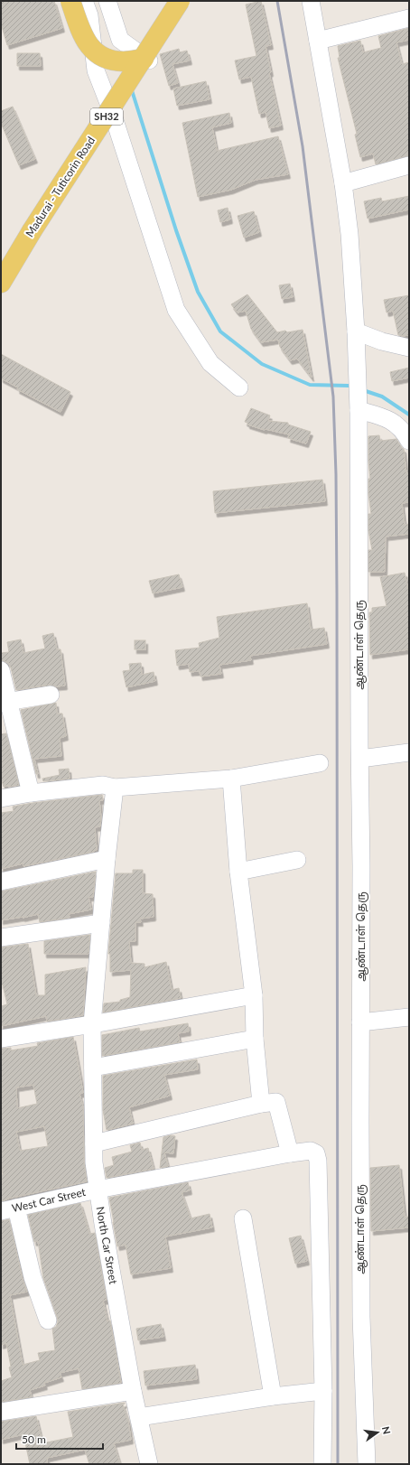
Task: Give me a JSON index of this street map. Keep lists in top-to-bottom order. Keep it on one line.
{"streets":{"main road":["SH32","Madurai - Tuticorin Road"],"street":["ஆண்டாள் தெரு","West Car Street","North Car Street"]},"crossings":[["West Car Street","North Car Street"]],"scale_bar":"50 m","north":"right"}
